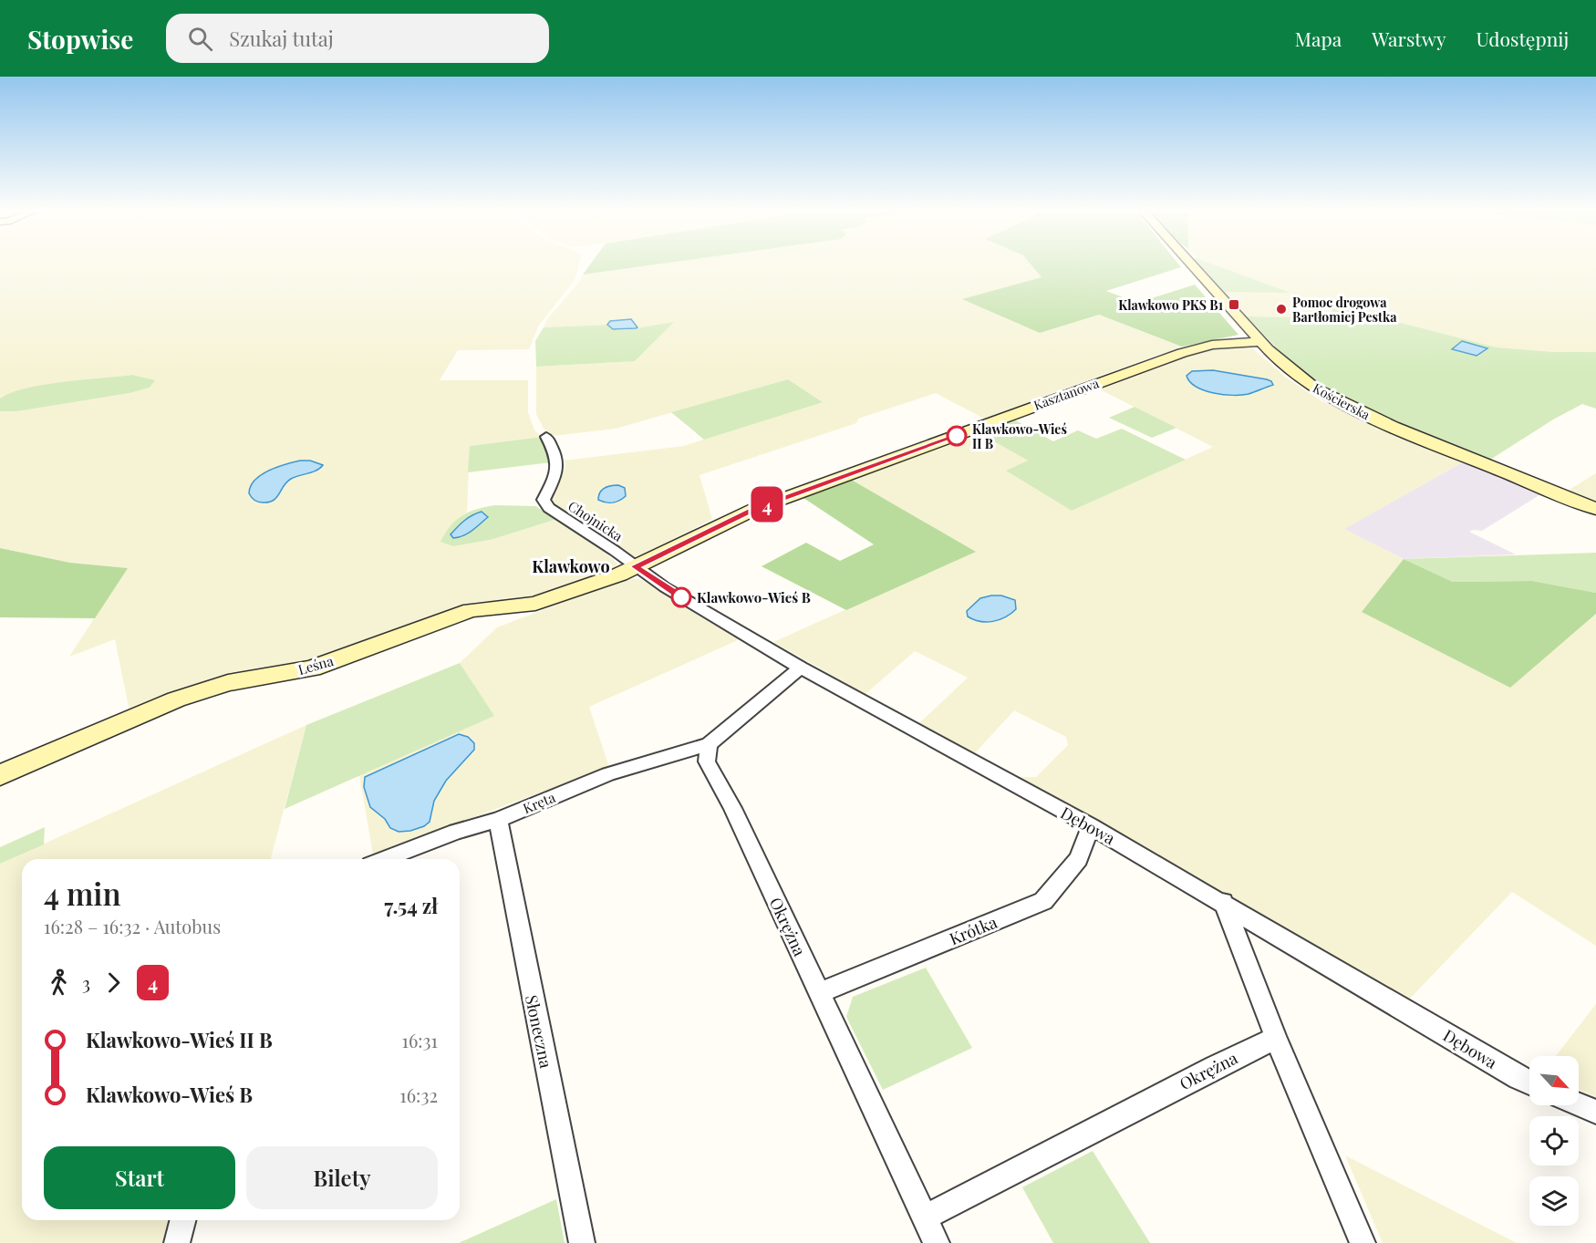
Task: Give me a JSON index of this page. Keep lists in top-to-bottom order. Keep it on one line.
{"streets":{"street":["Kasztanowa","Kościerska","Chojnicka","Leśna","Kręta","Dębowa","Okrężna","Krótka","Słoneczna"]},"crossings":[["Kasztanowa","Kościerska"],["Kasztanowa","Chojnicka"],["Kasztanowa","Leśna"],["Kasztanowa","Dębowa"],["Chojnicka","Leśna"],["Chojnicka","Dębowa"],["Leśna","Dębowa"],["Kręta","Okrężna"],["Kręta","Słoneczna"],["Dębowa","Krótka"],["Okrężna","Krótka"]],"districts":["Klawkowo"],"places":{"transit":["Klawkowo PKS B1"],"other":["Pomoc drogowa Bartłomiej Pestka","Klawkowo-Wieś II B","Klawkowo-Wieś B"]},"lines":["bus line 4"],"north":"bottom right","page":{"header":"Stopwise","search":"Szukaj tutaj","nav":["Mapa","Warstwy","Udostępnij"],"on_map":"4","heading":["4 min","16:28 – 16:32 · Autobus","7.54 zł"],"legs":["3","4"],"list":[{"name":"Klawkowo-Wieś II B","value":"16:31"},{"name":"Klawkowo-Wieś B","value":"16:32"}],"buttons":["Start","Bilety"]}}
